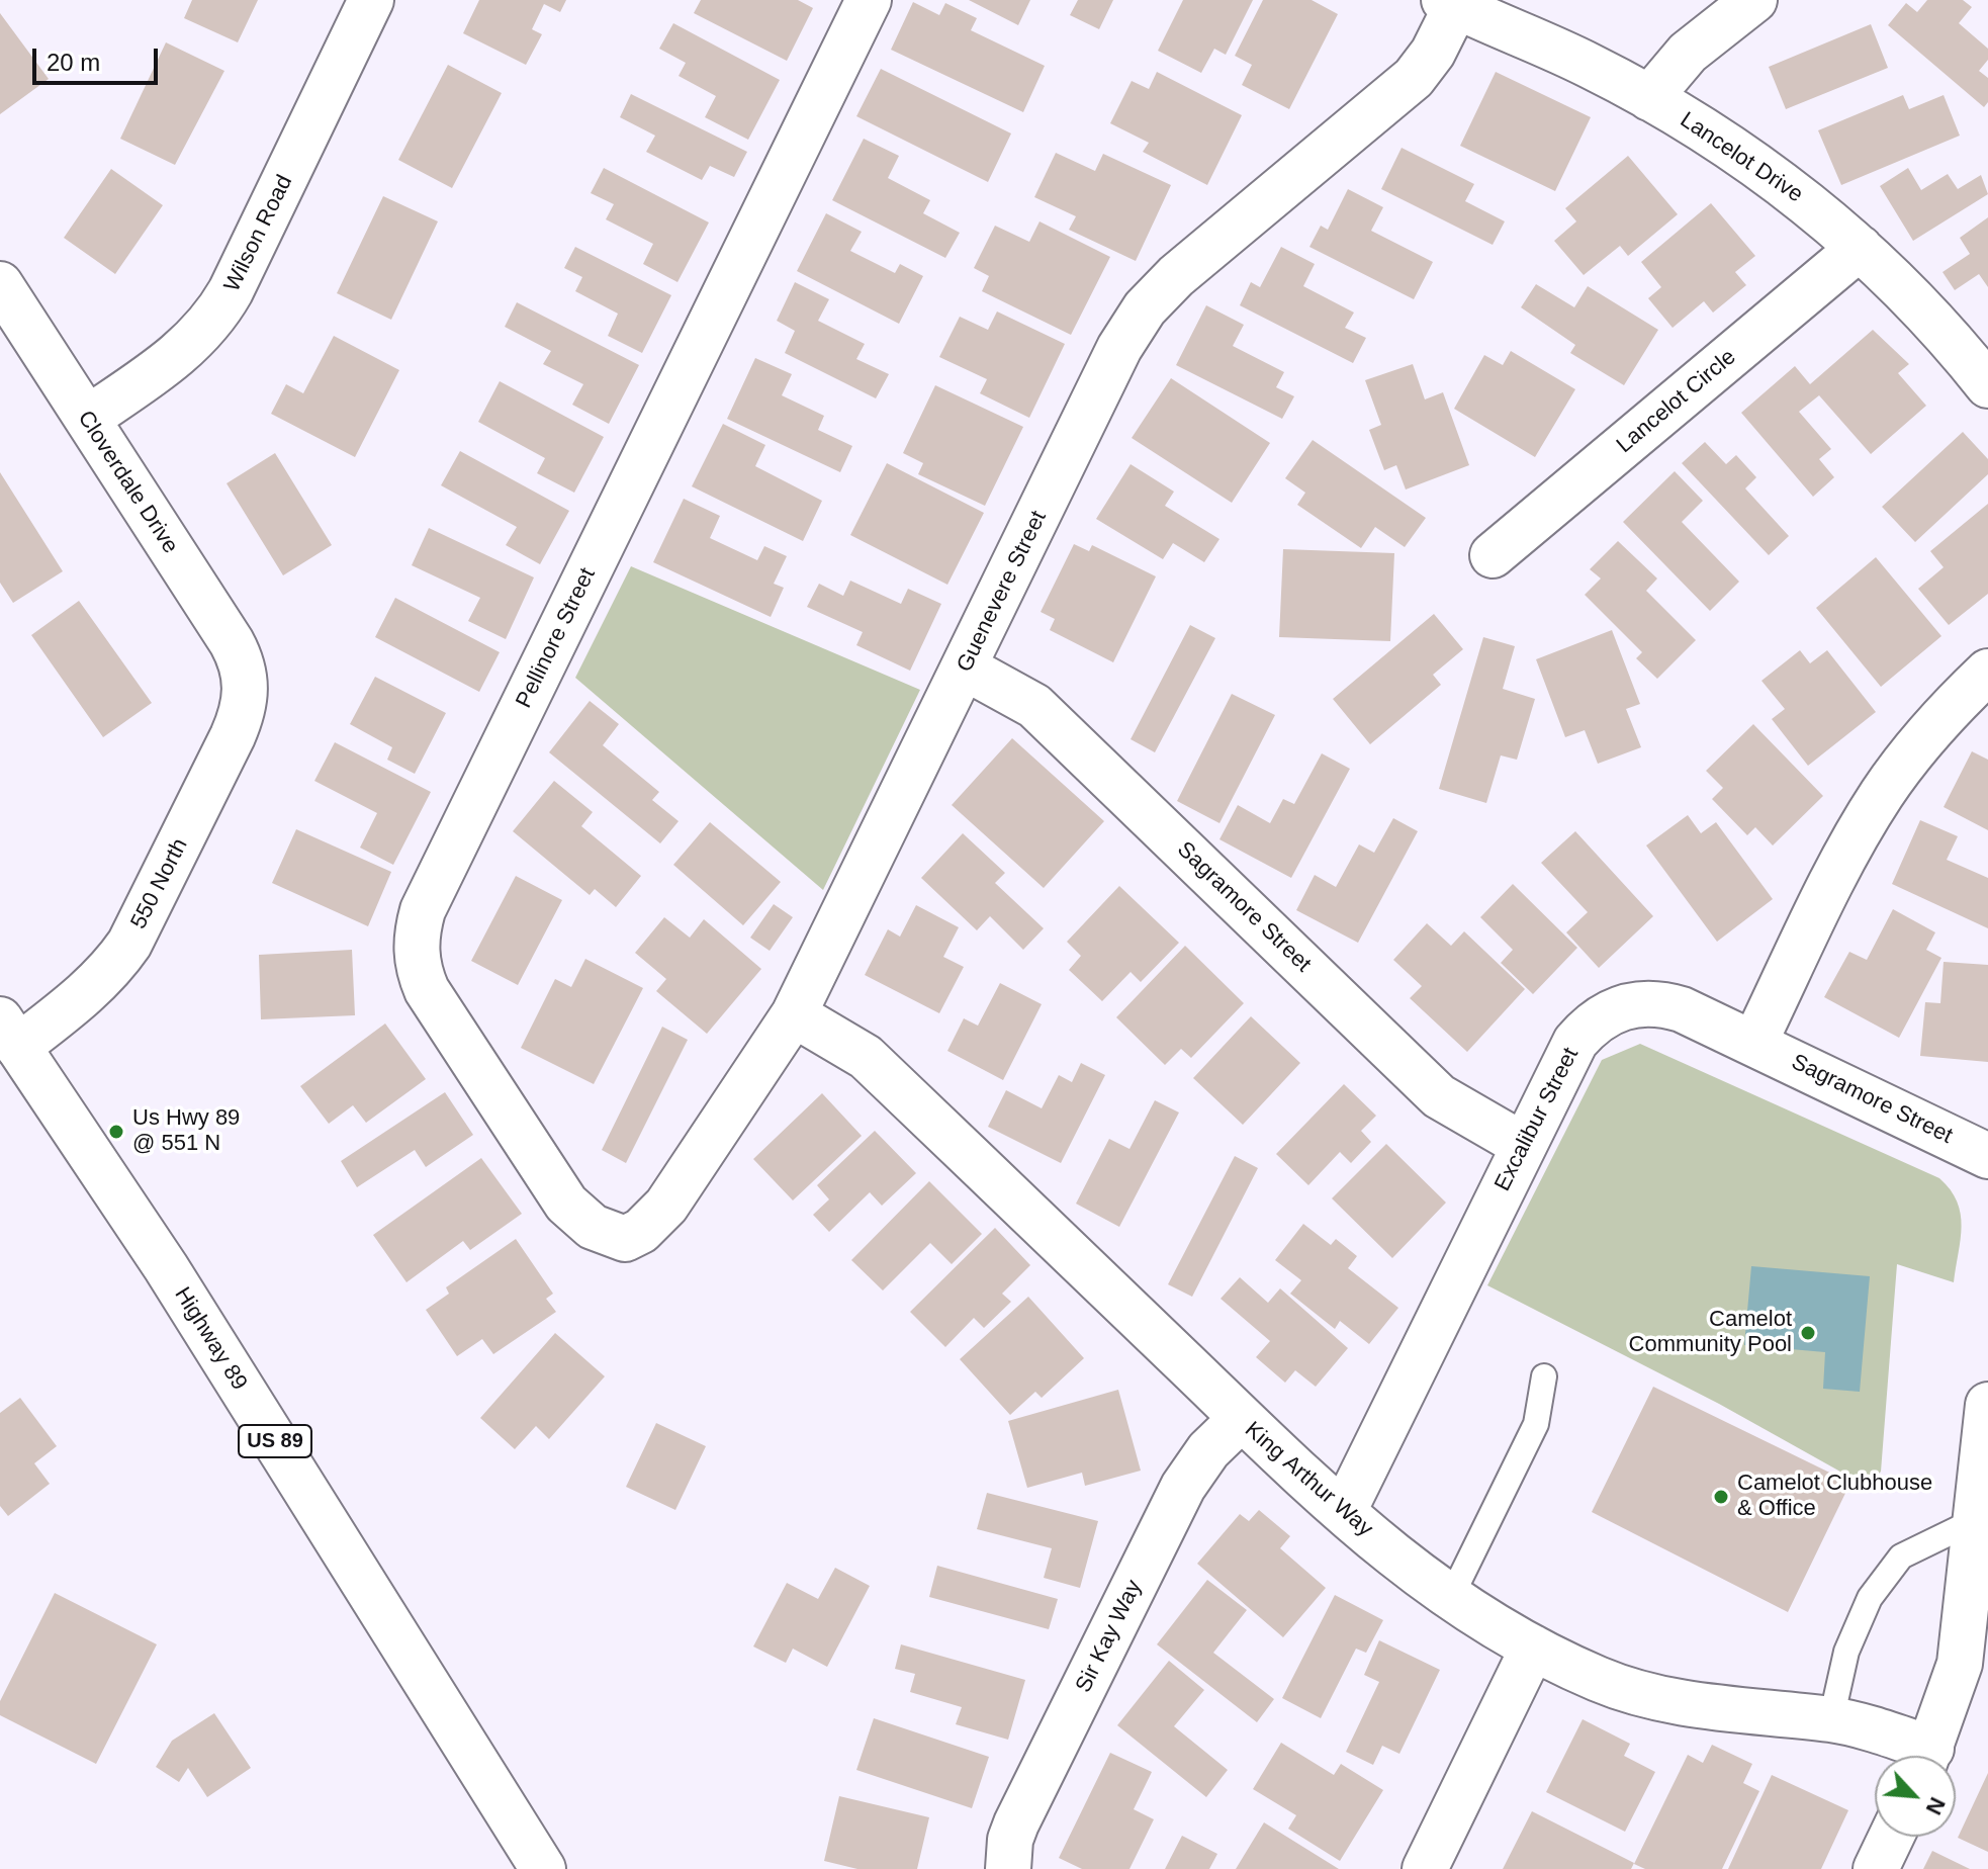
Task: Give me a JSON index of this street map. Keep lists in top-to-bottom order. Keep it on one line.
{"streets":{"street":["Lancelot Drive","Wilson Road","Lancelot Circle","Cloverdale Drive","Guenevere Street","Pellinore Street","550 North","Sagramore Street","Excalibur Street","Highway 89","US 89","King Arthur Way","Sir Kay Way"]},"crossings":[["Lancelot Drive","Lancelot Circle"],["Lancelot Drive","Guenevere Street"],["Wilson Road","Cloverdale Drive"],["Cloverdale Drive","550 North"],["Guenevere Street","Pellinore Street"],["Guenevere Street","Sagramore Street"],["Guenevere Street","King Arthur Way"],["550 North","Highway 89"],["Sagramore Street","Excalibur Street"],["Excalibur Street","King Arthur Way"],["King Arthur Way","Sir Kay Way"]],"places":["Us Hwy 89 @ 551 N","Camelot Community Pool","Camelot Clubhouse & Office"],"scale_bar":"20 m","north":"bottom right"}
